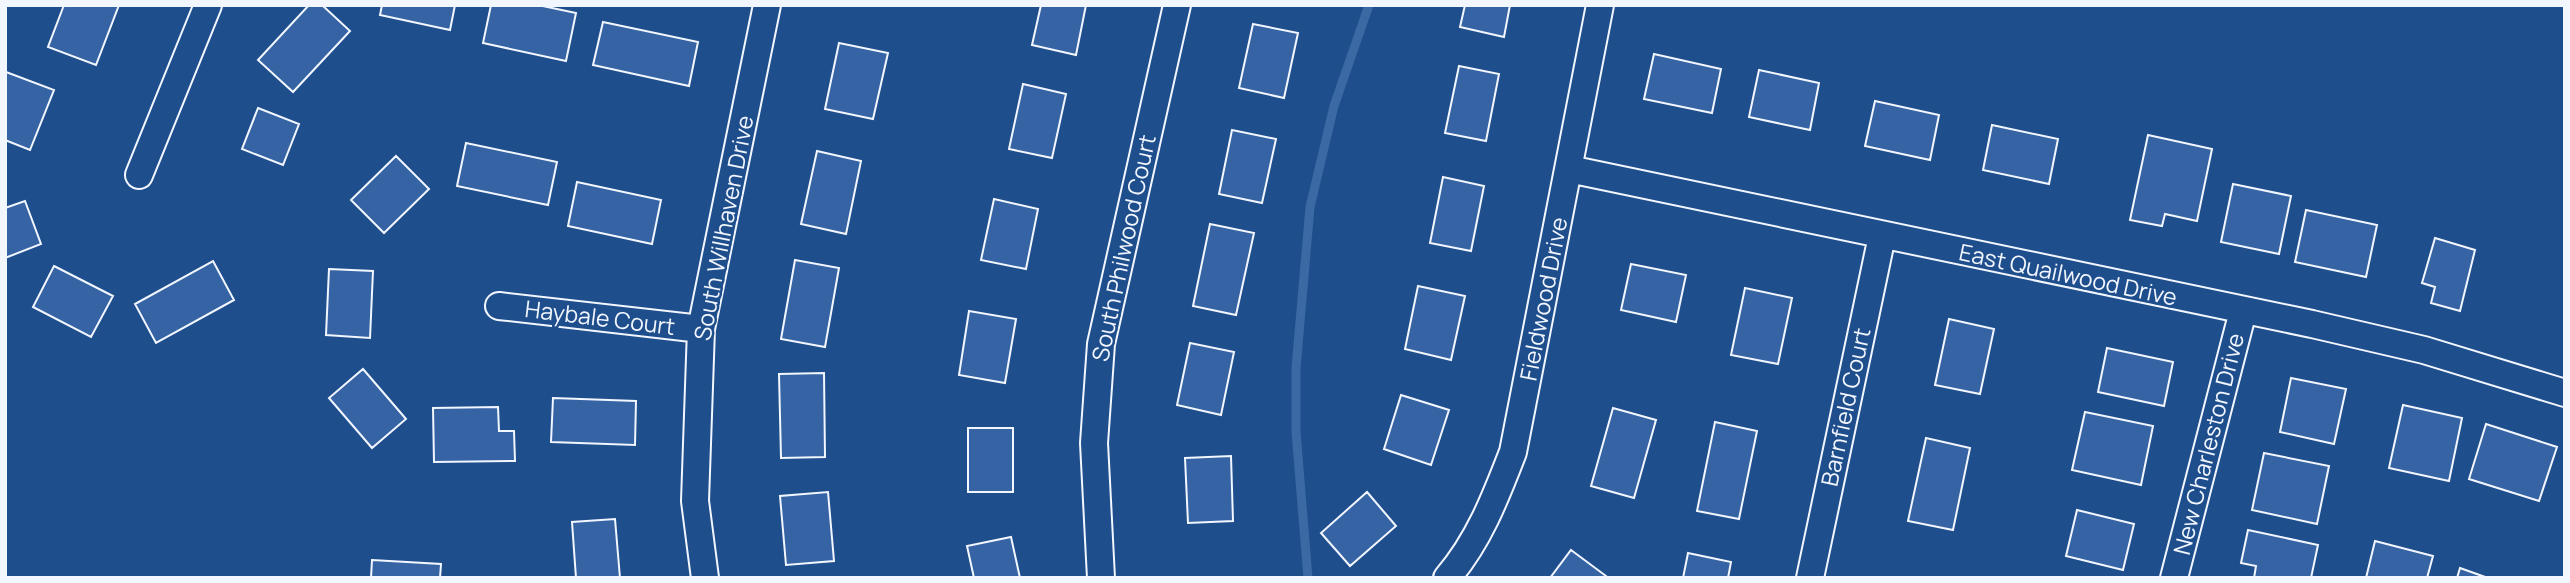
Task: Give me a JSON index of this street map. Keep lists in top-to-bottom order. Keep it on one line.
{"streets":{"street":["South Willhaven Drive","South Philwood Court","East Quailwood Drive","Fieldwood Drive","Haybale Court","Barnfield Court","New Charleston Drive"]},"crossings":[["South Willhaven Drive","Haybale Court"],["East Quailwood Drive","Fieldwood Drive"],["East Quailwood Drive","Barnfield Court"],["East Quailwood Drive","New Charleston Drive"]]}
